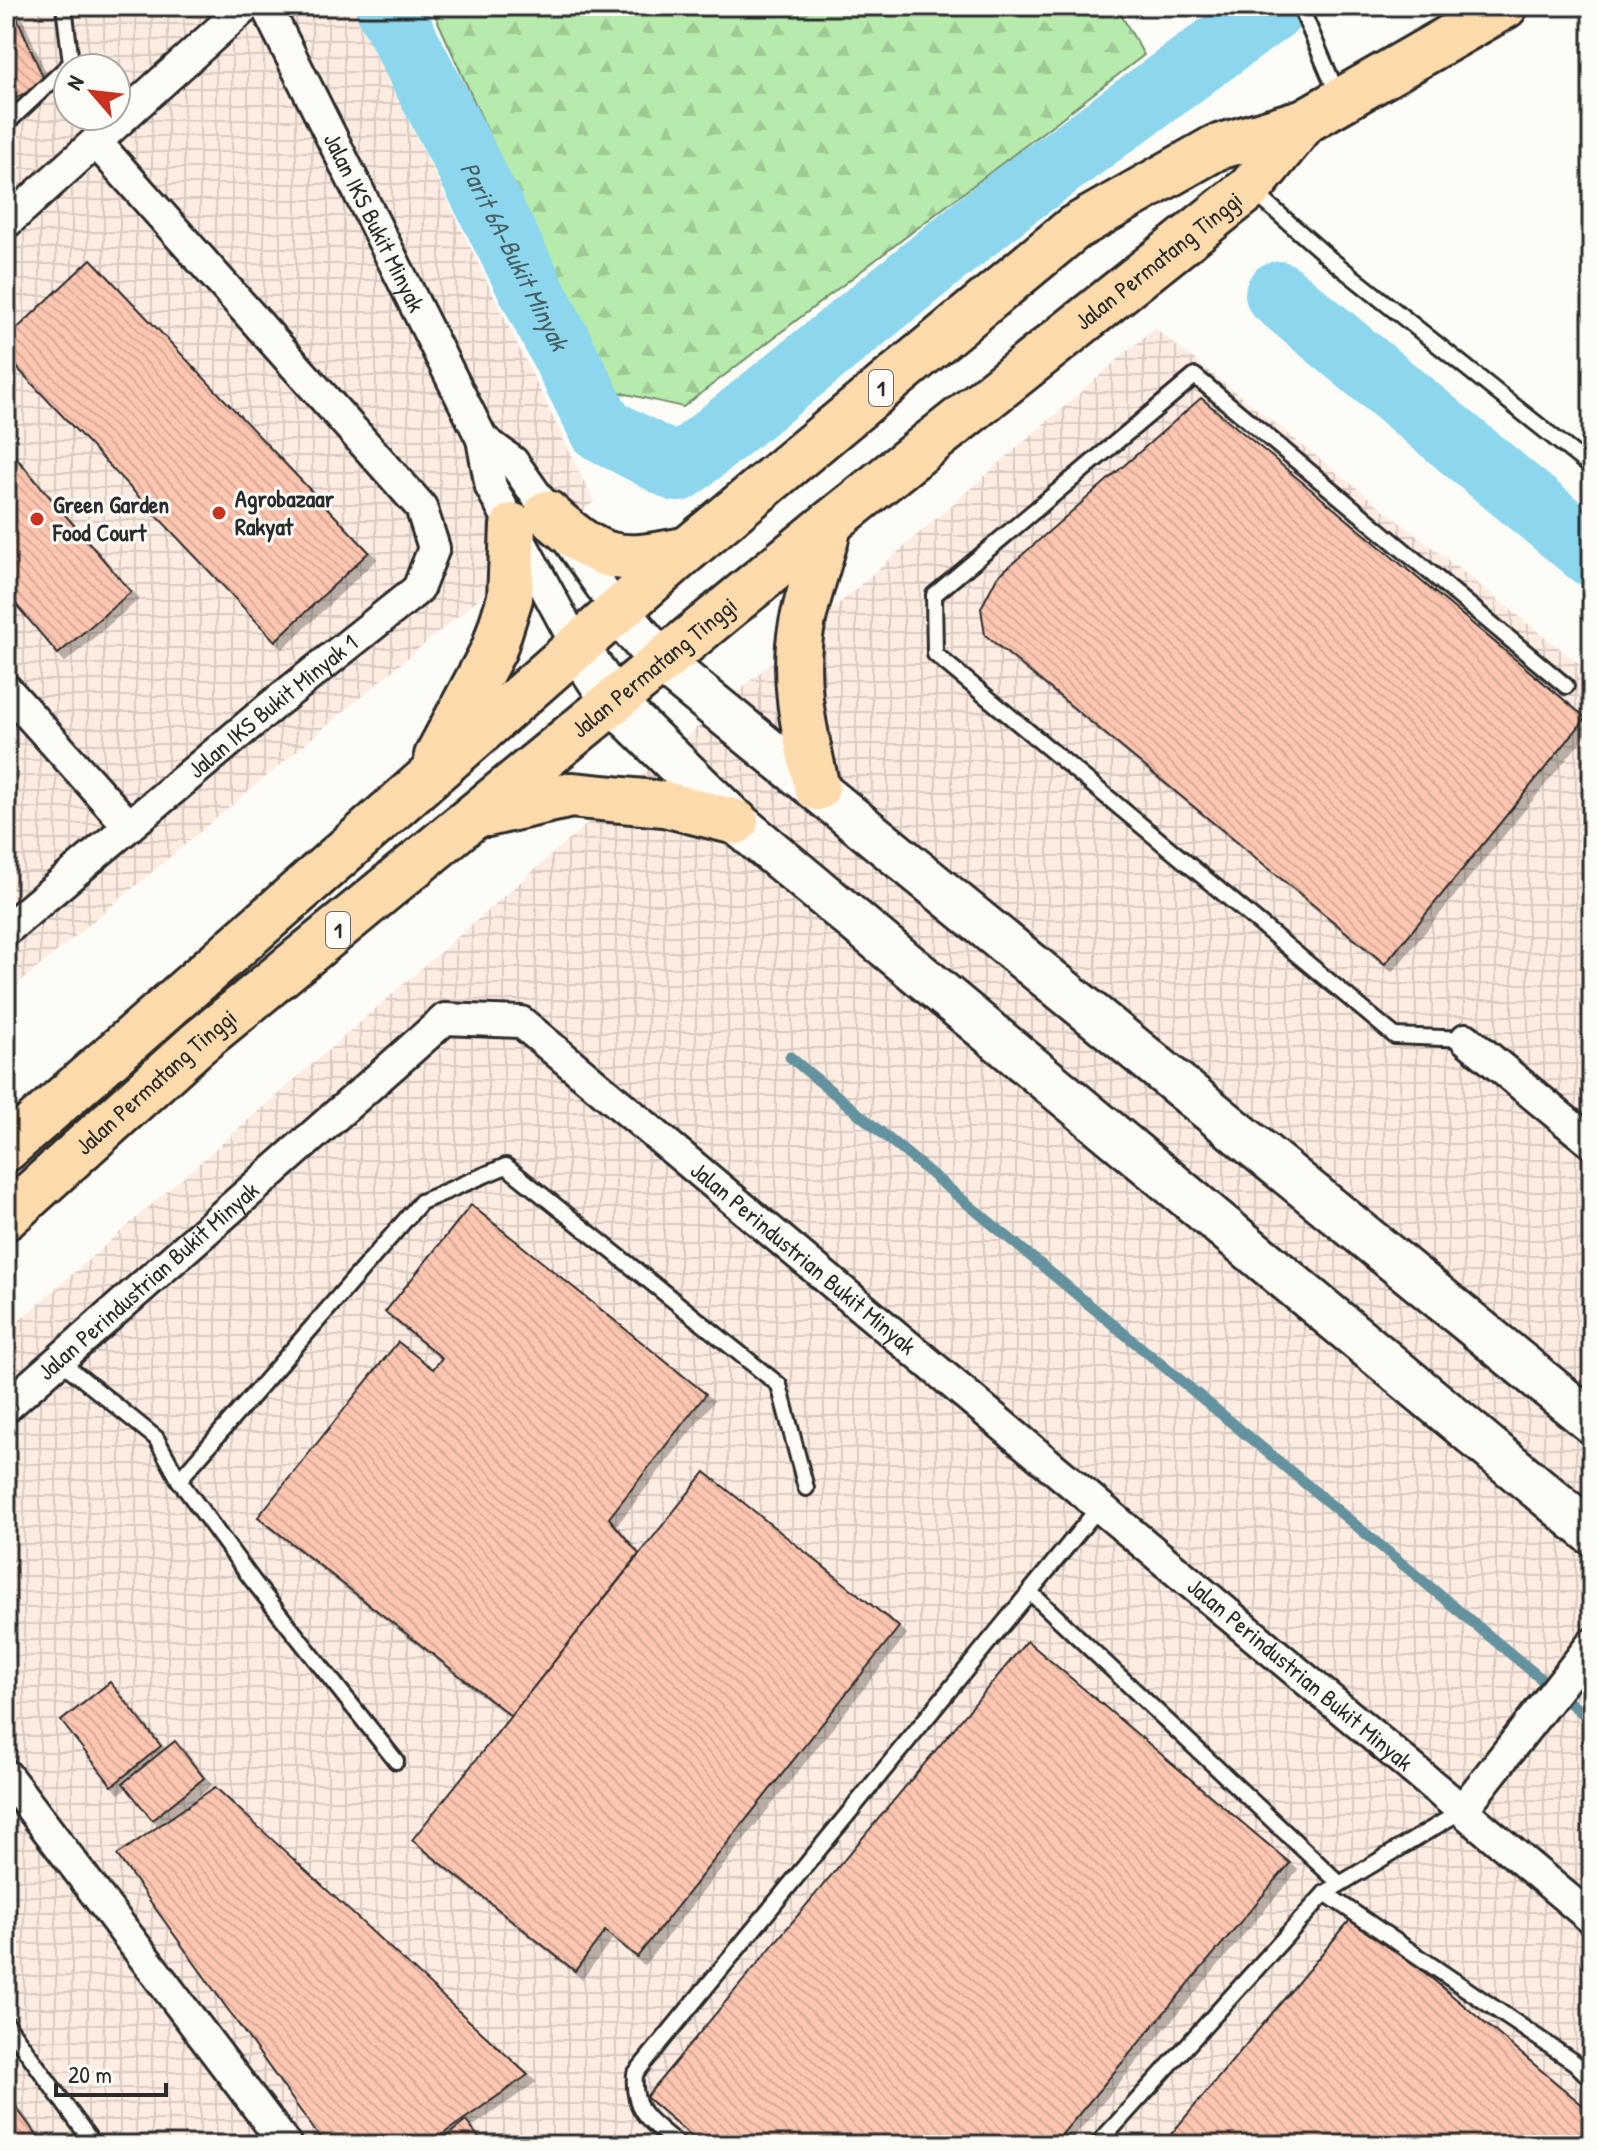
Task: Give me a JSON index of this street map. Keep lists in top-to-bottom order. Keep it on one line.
{"streets":{"highway":["Jalan Permatang Tinggi","1"],"street":["Jalan IKS Bukit Minyak","Jalan IKS Bukit Minyak 1","Jalan Perindustrian Bukit Minyak"]},"crossings":[["Jalan IKS Bukit Minyak","Jalan Permatang Tinggi"]],"water":["Parit 6A-Bukit Minyak"],"places":["Agrobazaar Rakyat","Green Garden Food Court"],"scale_bar":"20 m","north":"top left"}
